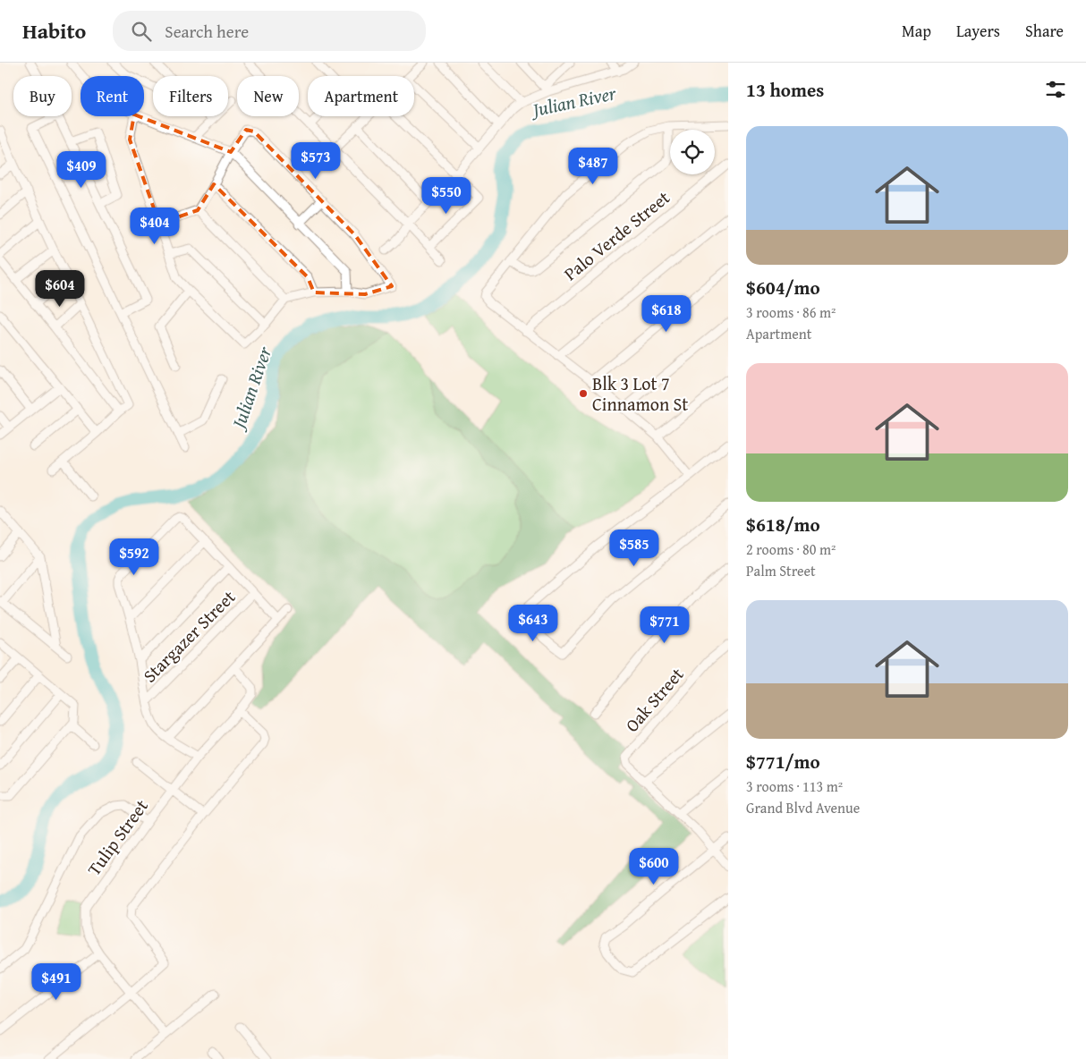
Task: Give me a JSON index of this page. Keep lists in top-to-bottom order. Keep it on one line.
{"streets":{"street":["Palo Verde Street","Stargazer Street","Oak Street","Tulip Street"]},"water":["Julian River"],"places":["Blk 3 Lot 7 Cinnamon St"],"page":{"header":"Habito","search":"Search here","nav":["Map","Layers","Share"],"heading":"13 homes","chip":["Buy","Rent","Filters","New","Apartment"],"list":[{"name":"$604/mo","note":"3 rooms · 86 m² · Apartment"},{"name":"$618/mo","note":"2 rooms · 80 m² · Palm Street"},{"name":"$771/mo","note":"3 rooms · 113 m² · Grand Blvd Avenue"}],"price":["$573","$487","$409","$550","$404","$604","$618","$585","$592","$643","$771","$600","$491"]}}
